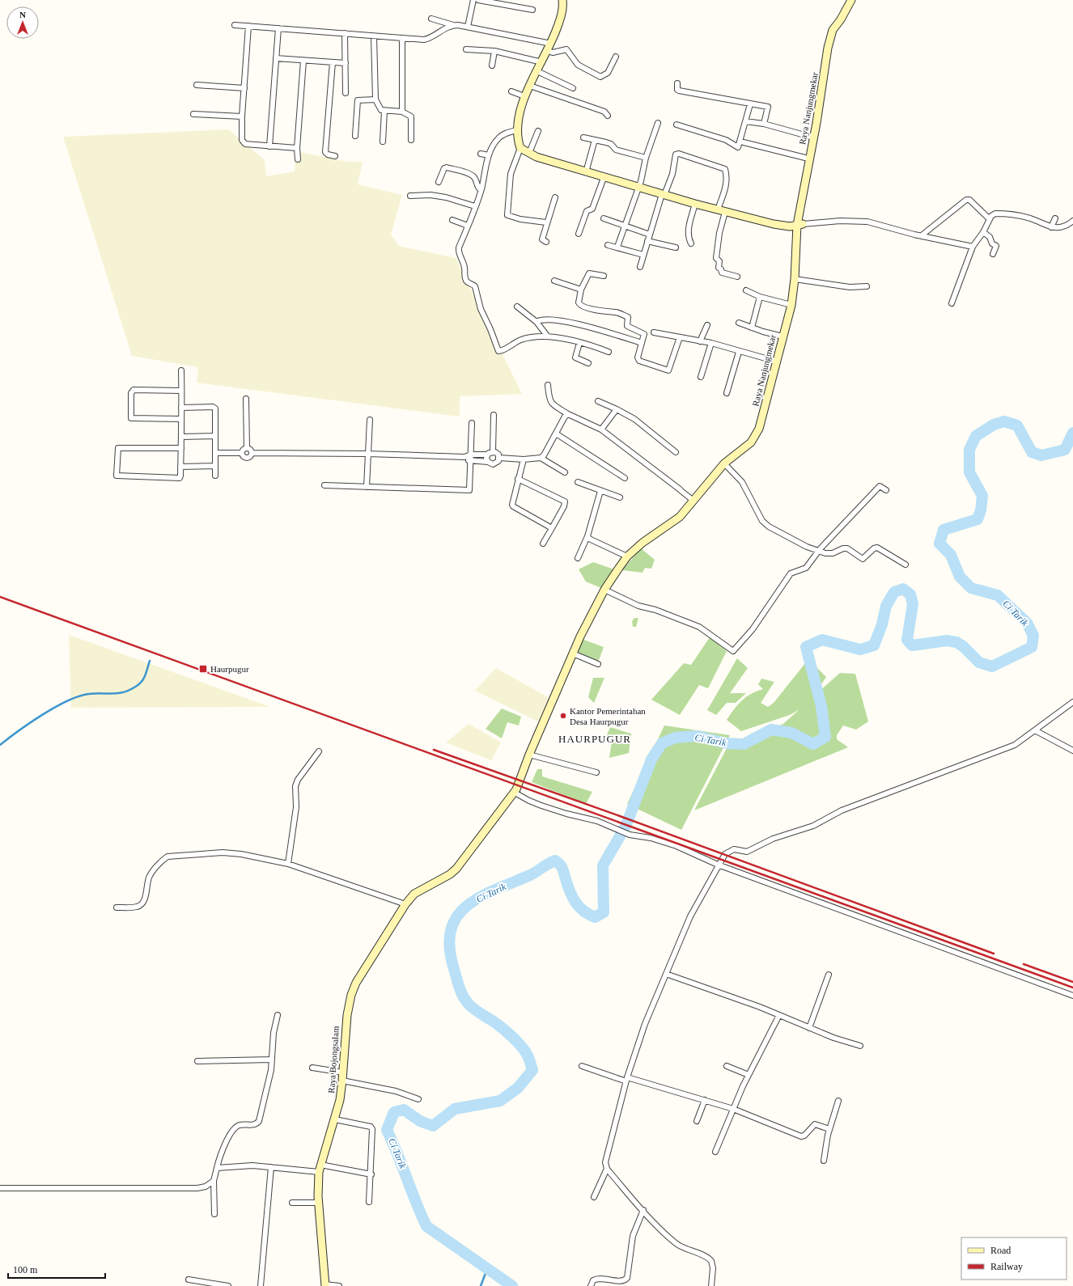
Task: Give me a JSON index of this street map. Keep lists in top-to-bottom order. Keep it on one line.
{"streets":{"main road":["Raya Nanjungmekar","Raya Bojongsalam"]},"crossings":[["Raya Nanjungmekar","Raya Bojongsalam"]],"districts":["HAURPUGUR"],"water":["Ci Tarik"],"places":{"transit":["Haurpugur"],"other":["Kantor Pemerintahan Desa Haurpugur"]},"legend":["Road","Railway"],"scale_bar":"100 m","north":"top"}
